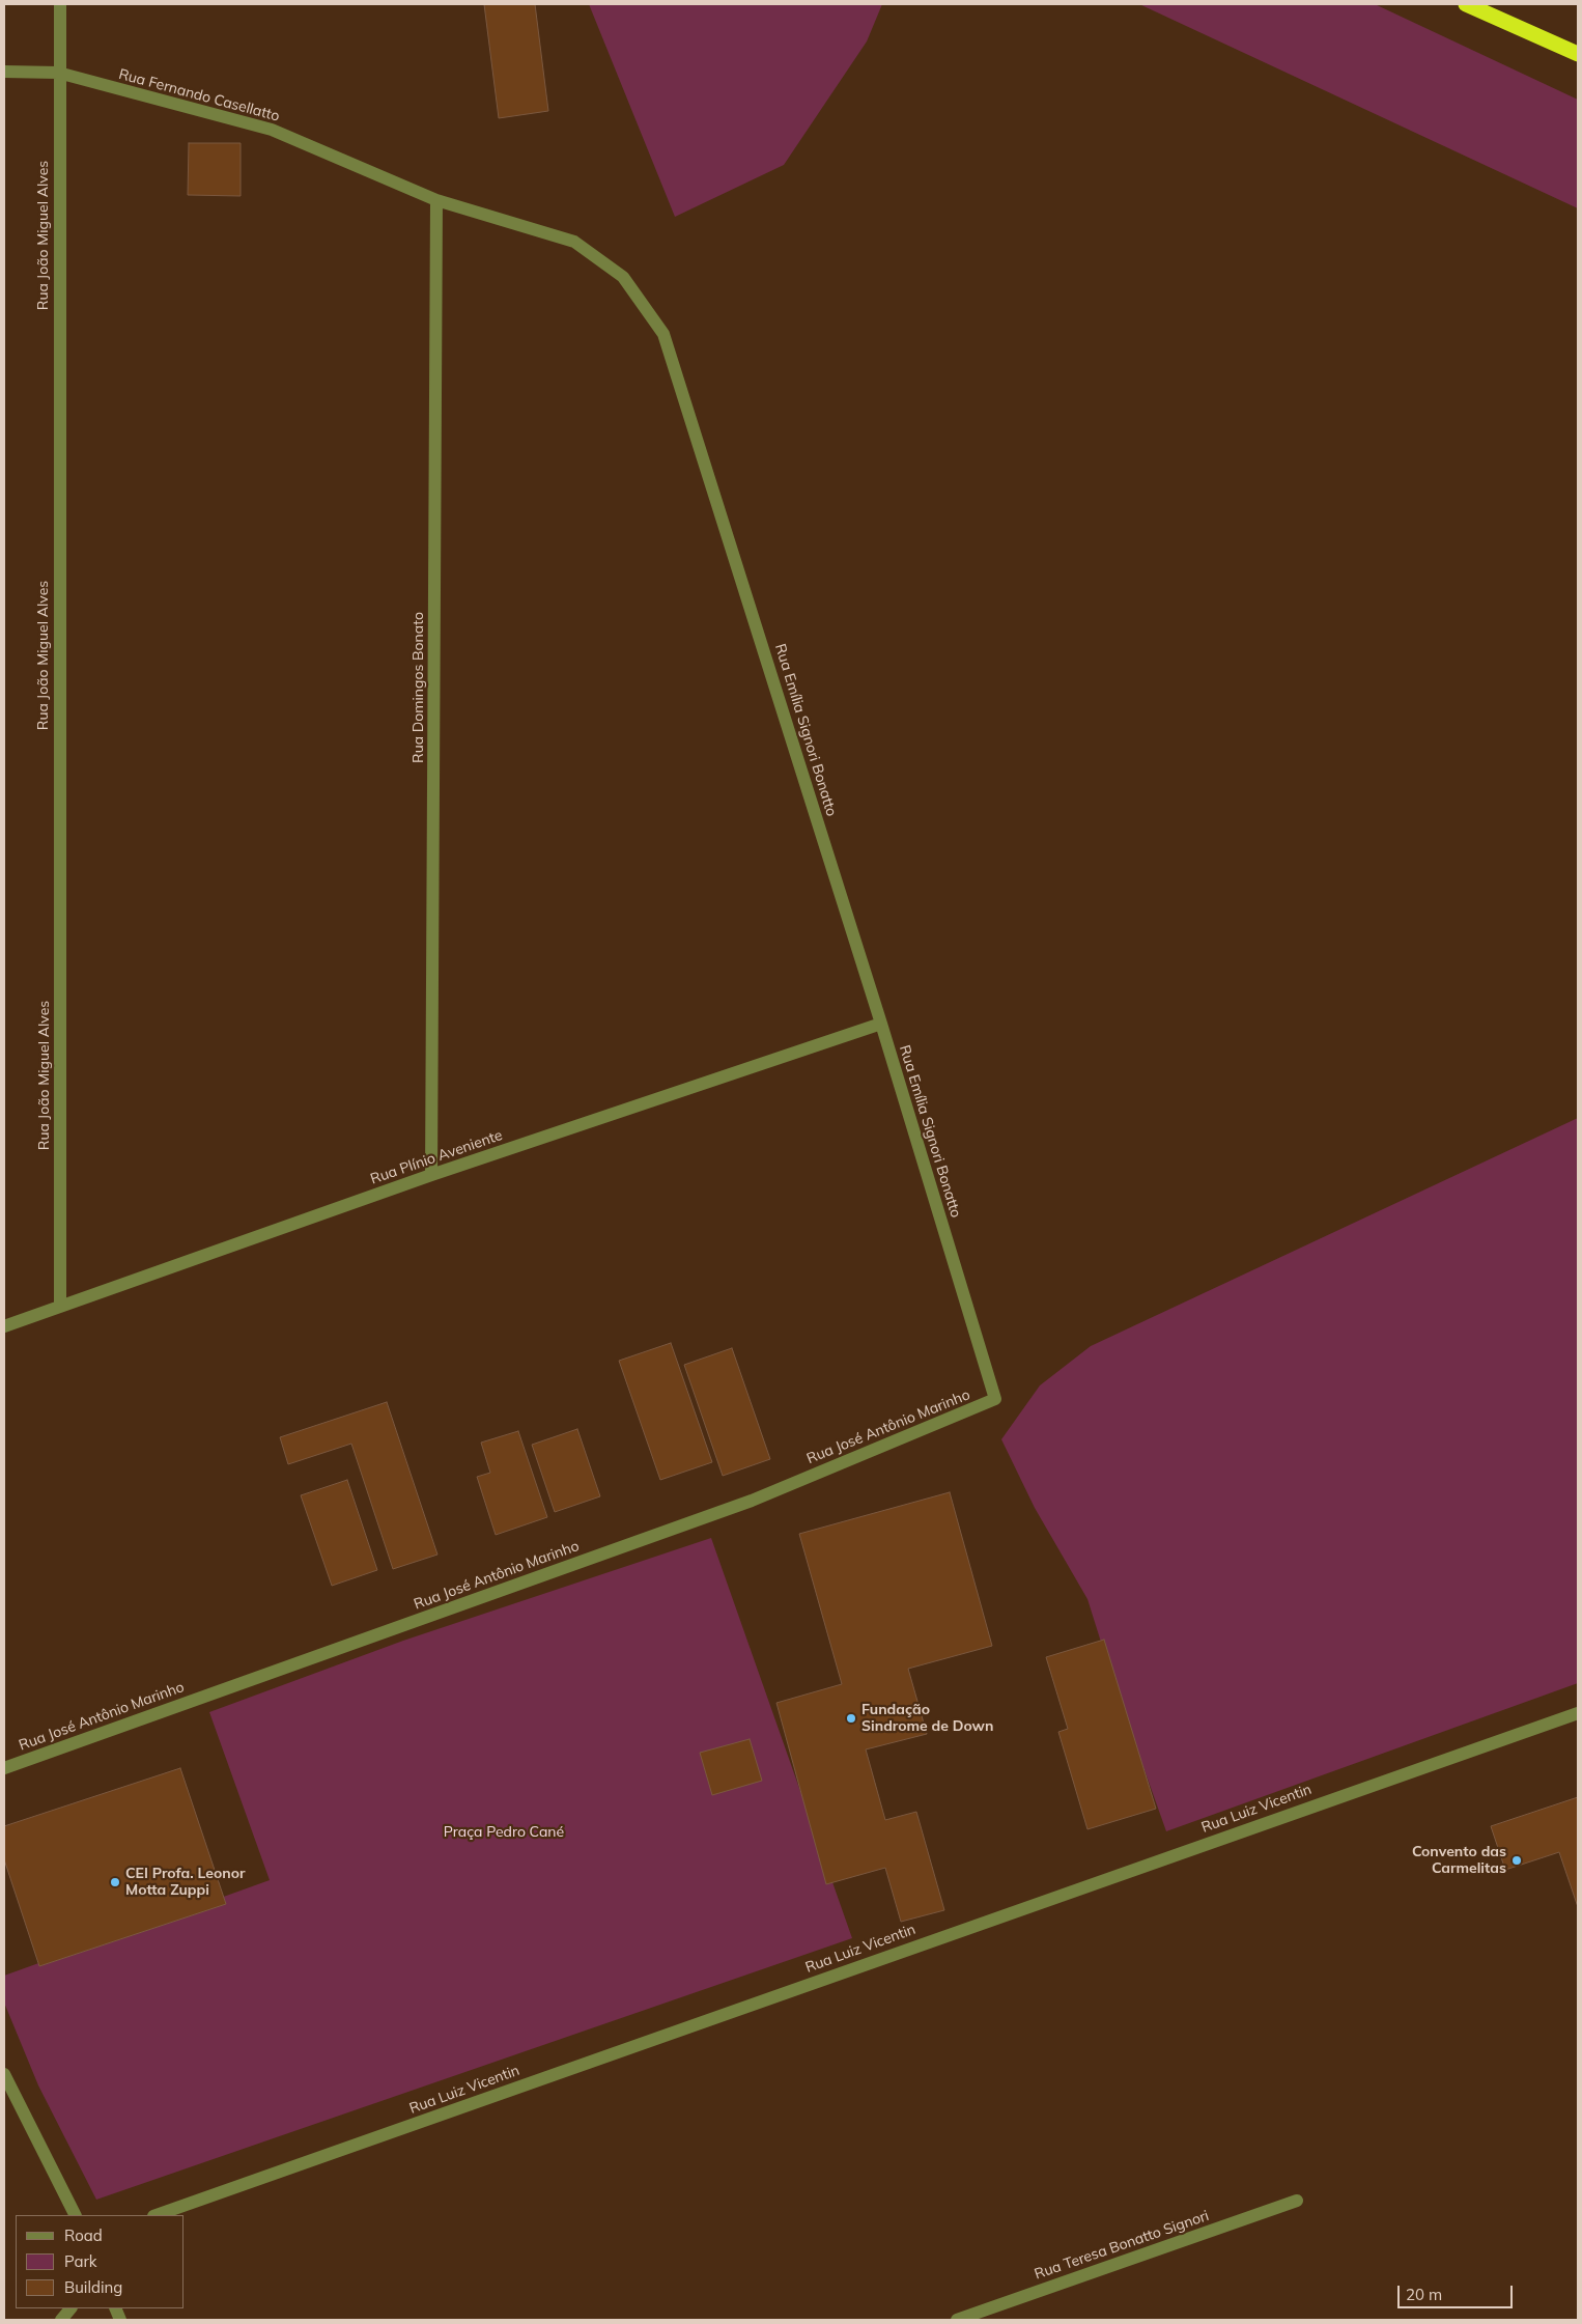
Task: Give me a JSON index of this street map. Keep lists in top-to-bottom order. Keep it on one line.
{"streets":{"street":["Rua Fernando Casellatto","Rua João Miguel Alves","Rua Domingos Bonato","Rua Emília Signori Bonatto","Rua Plínio Aveniente","Rua José Antônio Marinho","Rua Luiz Vicentin","Rua Teresa Bonatto Signori"]},"crossings":[["Rua Fernando Casellatto","Rua João Miguel Alves"],["Rua Fernando Casellatto","Rua Domingos Bonato"],["Rua Fernando Casellatto","Rua Emília Signori Bonatto"],["Rua João Miguel Alves","Rua Plínio Aveniente"],["Rua Domingos Bonato","Rua Emília Signori Bonatto"],["Rua Domingos Bonato","Rua Plínio Aveniente"],["Rua Emília Signori Bonatto","Rua Plínio Aveniente"],["Rua Emília Signori Bonatto","Rua José Antônio Marinho"]],"parks":["Praça Pedro Cané"],"places":["Fundação Sindrome de Down","Convento das Carmelitas","CEI Profa. Leonor Motta Zuppi"],"legend":["Road","Park","Building"],"scale_bar":"20 m"}
